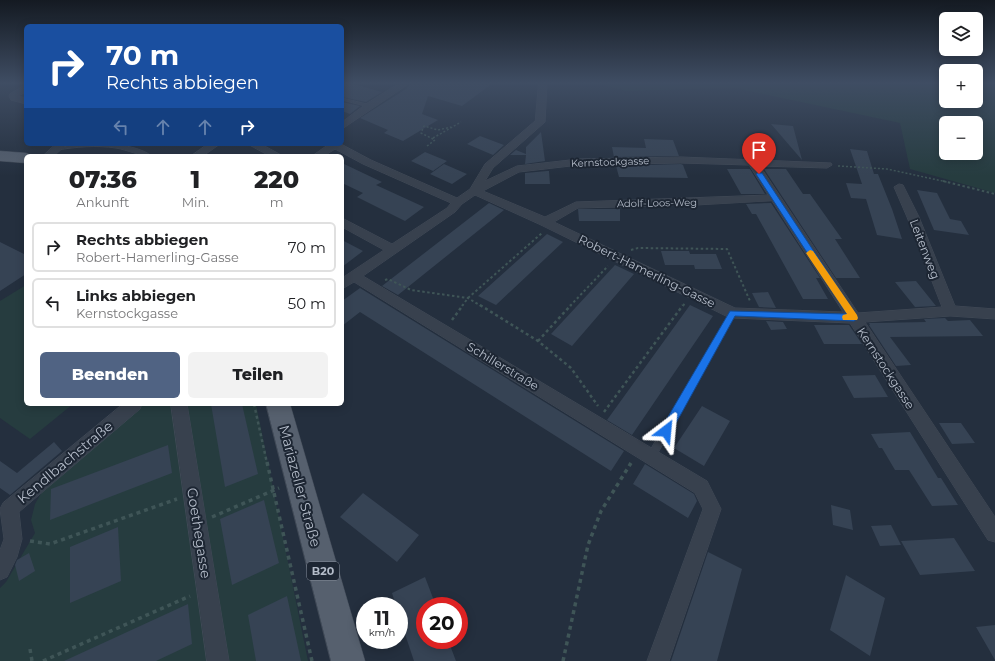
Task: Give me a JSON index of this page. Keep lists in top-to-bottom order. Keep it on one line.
{"streets":{"main road":["Mariazeller Straße","B20"],"street":["Kernstockgasse","Adolf-Loos-Weg","Leitenweg","Robert-Hamerling-Gasse","Schillerstraße","Kendlbachstraße","Goethegasse"]},"crossings":[["Kernstockgasse","Adolf-Loos-Weg"],["Kernstockgasse","Robert-Hamerling-Gasse"],["Kernstockgasse","Schillerstraße"],["Adolf-Loos-Weg","Robert-Hamerling-Gasse"],["Leitenweg","Robert-Hamerling-Gasse"]],"page":{"map_buttons":["+","−"],"turn":["70 m","Rechts abbiegen"],"eta":["07:36","Ankunft","1","Min.","220","m"],"list":[{"name":"Rechts abbiegen","note":"Robert-Hamerling-Gasse","value":"70 m"},{"name":"Links abbiegen","note":"Kernstockgasse","value":"50 m"}],"buttons":["Beenden","Teilen"],"speed":"11 km/h","limit":"20"}}
